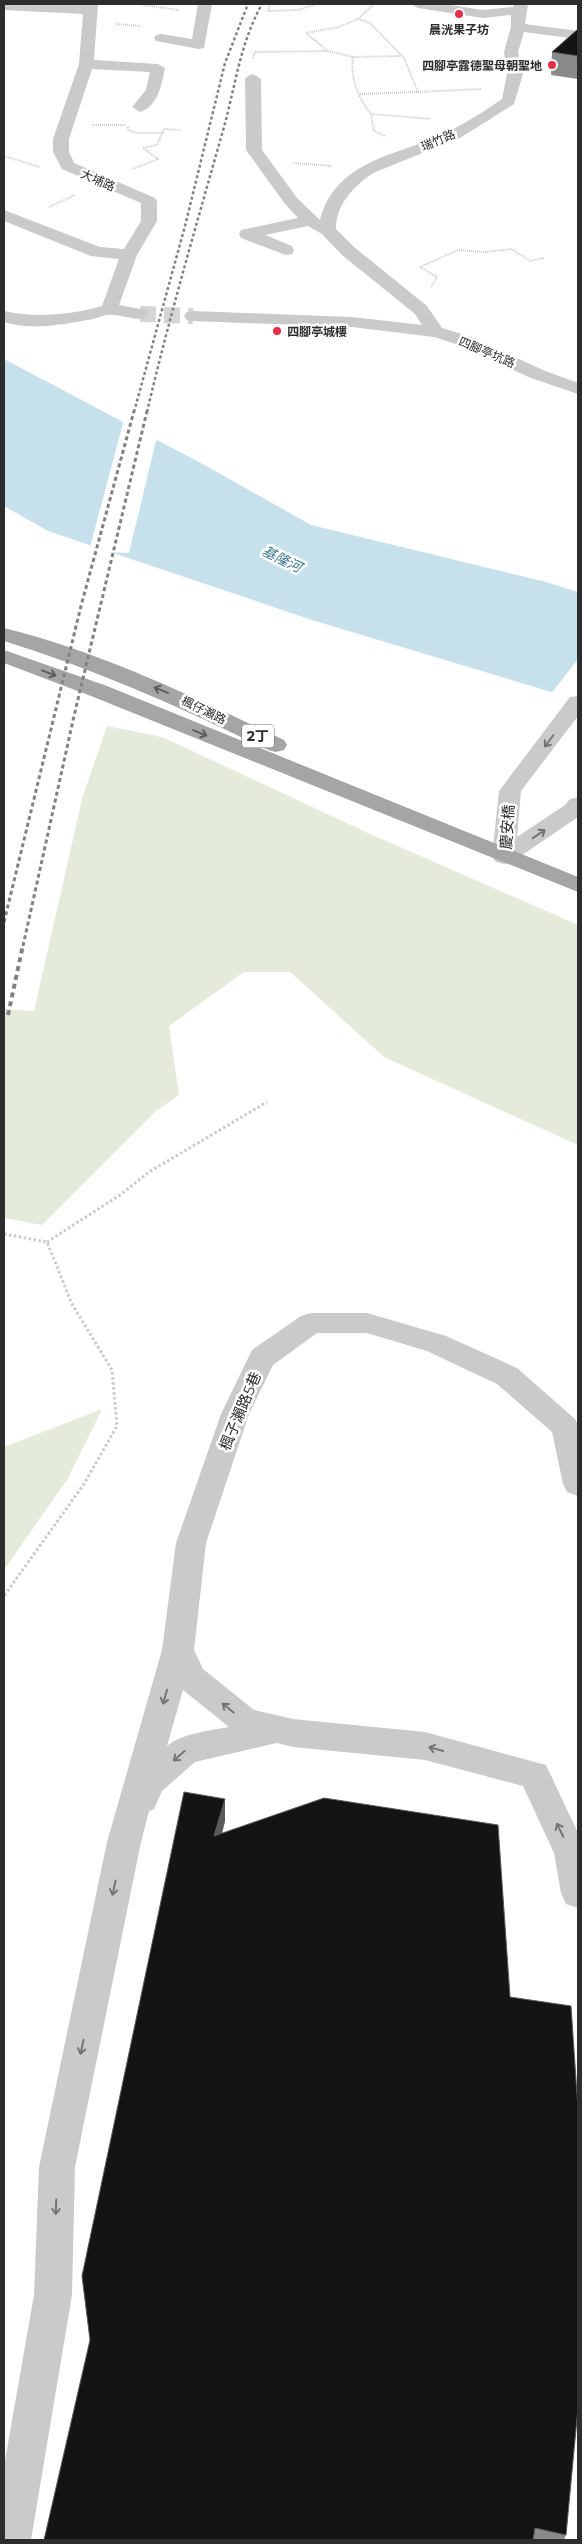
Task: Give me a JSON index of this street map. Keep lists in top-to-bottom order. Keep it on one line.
{"streets":{"main road":["楓仔瀨路","2丁"],"street":["瑞竹路","大埔路","四腳亭坑路","慶安橋","楓子瀨路5巷"]},"crossings":[["楓仔瀨路","慶安橋"]],"water":["基隆河"],"places":["晨洸果子坊","四腳亭露德聖母朝聖地","四腳亭城樓"]}
